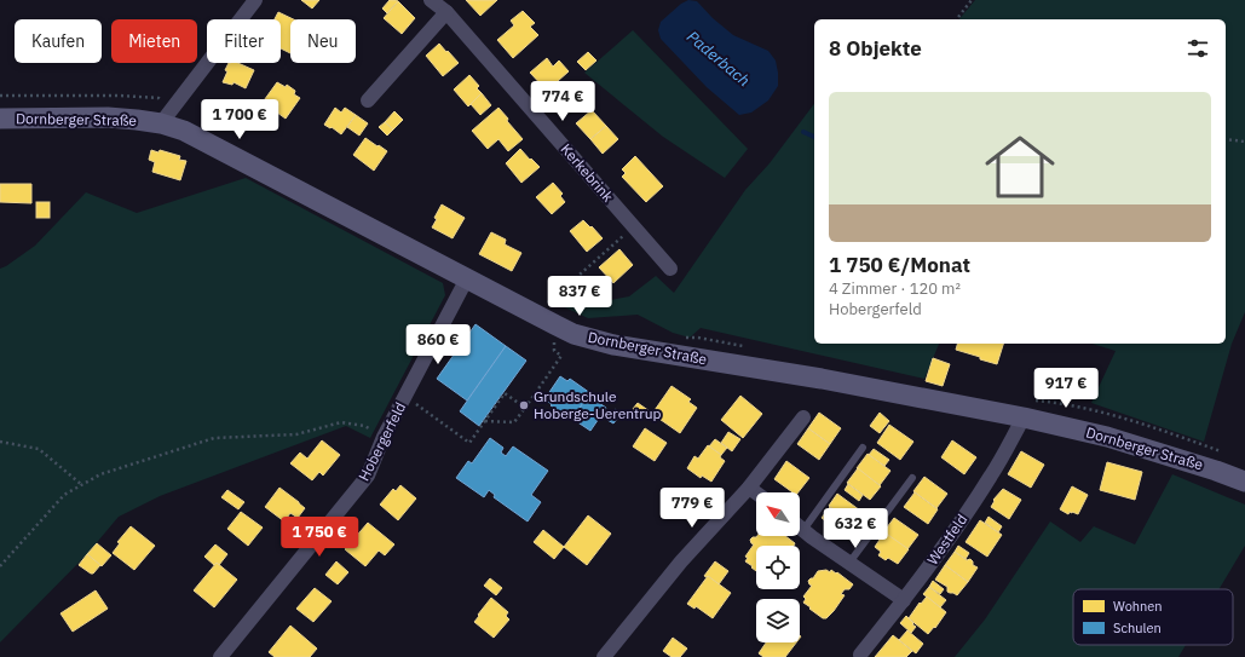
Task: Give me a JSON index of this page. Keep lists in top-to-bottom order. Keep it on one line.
{"streets":{"street":["Dornberger Straße","Kerkebrink","Hobergerfeld","Westfeld"]},"crossings":[["Dornberger Straße","Hobergerfeld"],["Dornberger Straße","Westfeld"]],"water":["Paderbach"],"places":["Grundschule Hoberge-Uerentrup"],"legend":["Wohnen","Schulen"],"north":"top left","page":{"chip":["Kaufen","Mieten","Filter","Neu"],"heading":"8 Objekte","list":[{"name":"1 750 €/Monat","note":"4 Zimmer · 120 m² · Hobergerfeld"}],"price":["774 €","1 700 €","837 €","860 €","917 €","779 €","632 €","1 750 €"]}}
